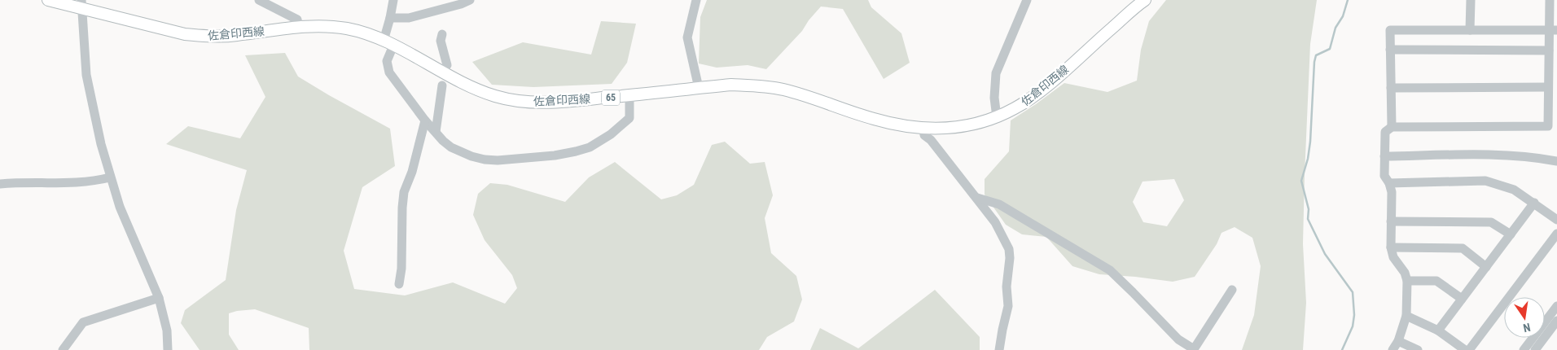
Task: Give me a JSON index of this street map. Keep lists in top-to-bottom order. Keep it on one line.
{"streets":{"main road":["佐倉印西線","65"]},"north":"bottom"}
